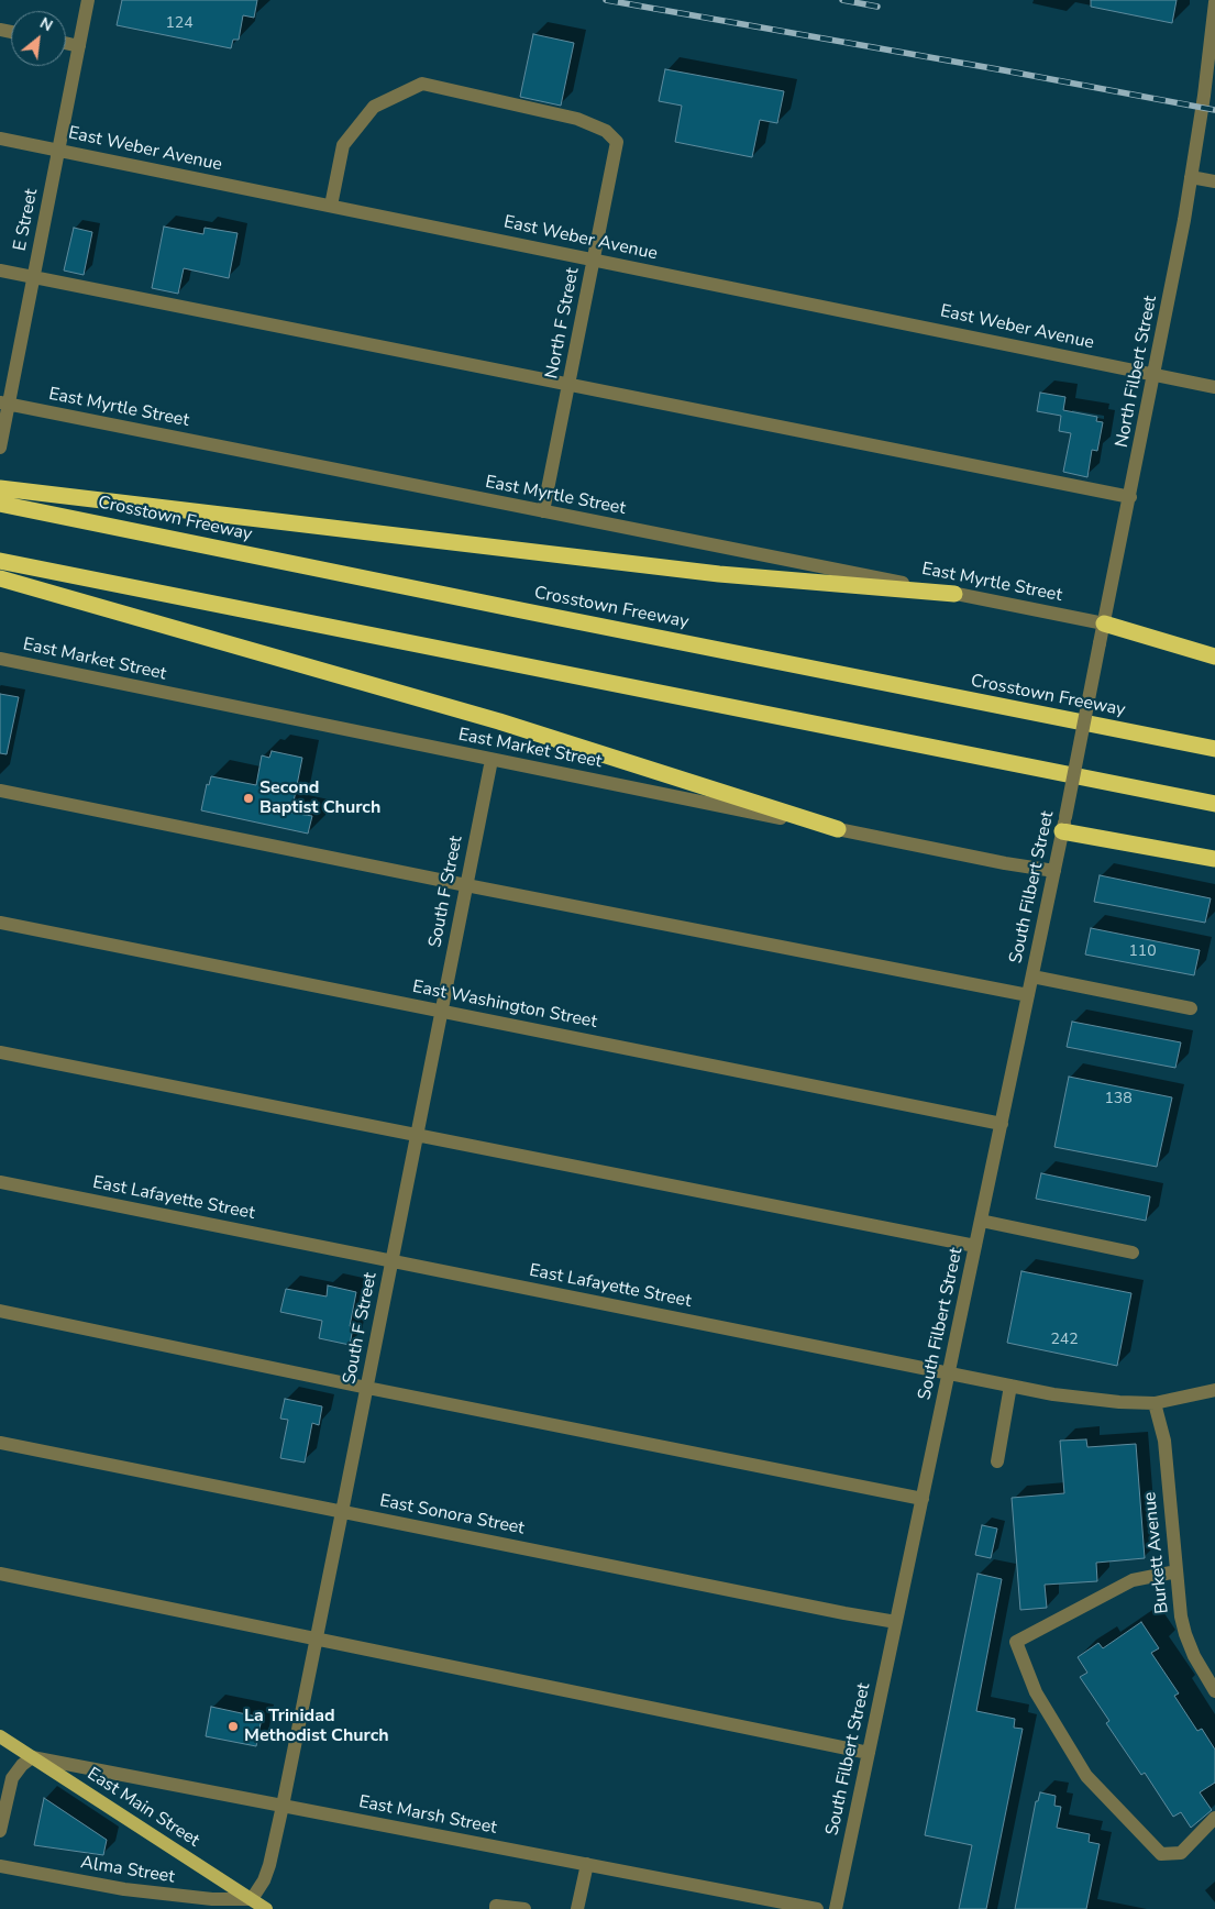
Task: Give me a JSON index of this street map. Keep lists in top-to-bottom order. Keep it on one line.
{"streets":{"highway":["Crosstown Freeway"],"main road":["East Main Street"],"street":["East Weber Avenue","E Street","North F Street","North Filbert Street","East Myrtle Street","East Market Street","South Filbert Street","South F Street","East Washington Street","East Lafayette Street","East Sonora Street","Burkett Avenue","East Marsh Street","Alma Street"]},"crossings":[["East Weber Avenue","E Street"],["East Weber Avenue","North F Street"],["East Weber Avenue","North Filbert Street"],["E Street","East Myrtle Street"],["North F Street","East Myrtle Street"],["North Filbert Street","East Myrtle Street"],["North Filbert Street","South Filbert Street"],["East Market Street","South Filbert Street"],["East Market Street","South F Street"],["South Filbert Street","East Washington Street"],["South Filbert Street","East Lafayette Street"],["South Filbert Street","East Sonora Street"],["South F Street","East Washington Street"],["South F Street","East Lafayette Street"],["South F Street","East Sonora Street"],["South F Street","East Main Street"],["South F Street","East Marsh Street"],["South F Street","Alma Street"],["East Lafayette Street","Burkett Avenue"],["East Main Street","East Marsh Street"],["East Main Street","Alma Street"]],"places":["Second Baptist Church","La Trinidad Methodist Church"],"house_numbers":["124","110","138","242"],"north":"top right"}
